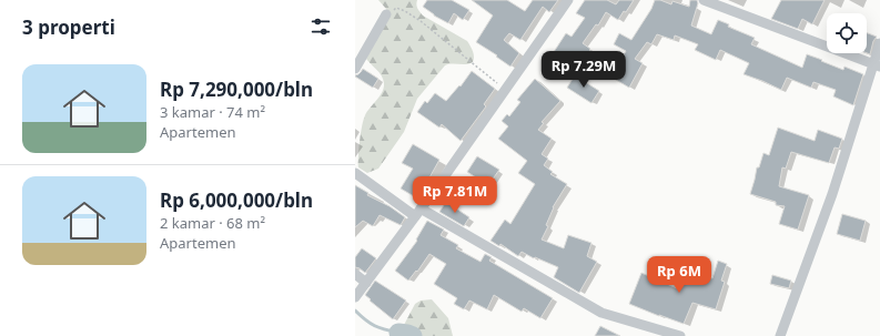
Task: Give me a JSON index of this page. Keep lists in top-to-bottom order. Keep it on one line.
{"page":{"heading":"3 properti","price":["Rp 7.29M","Rp 7.81M","Rp 6M"],"list":[{"name":"Rp 7,290,000/bln","note":"3 kamar · 74 m² · Apartemen"},{"name":"Rp 6,000,000/bln","note":"2 kamar · 68 m² · Apartemen"}]}}
